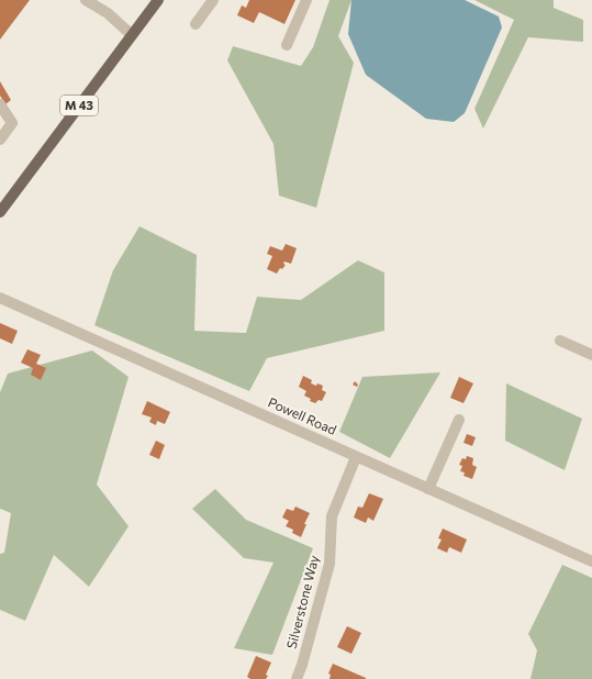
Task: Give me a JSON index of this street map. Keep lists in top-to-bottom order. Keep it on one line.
{"streets":{"main road":["M 43"],"street":["Powell Road","Silverstone Way"]},"crossings":[["Powell Road","Silverstone Way"]]}
